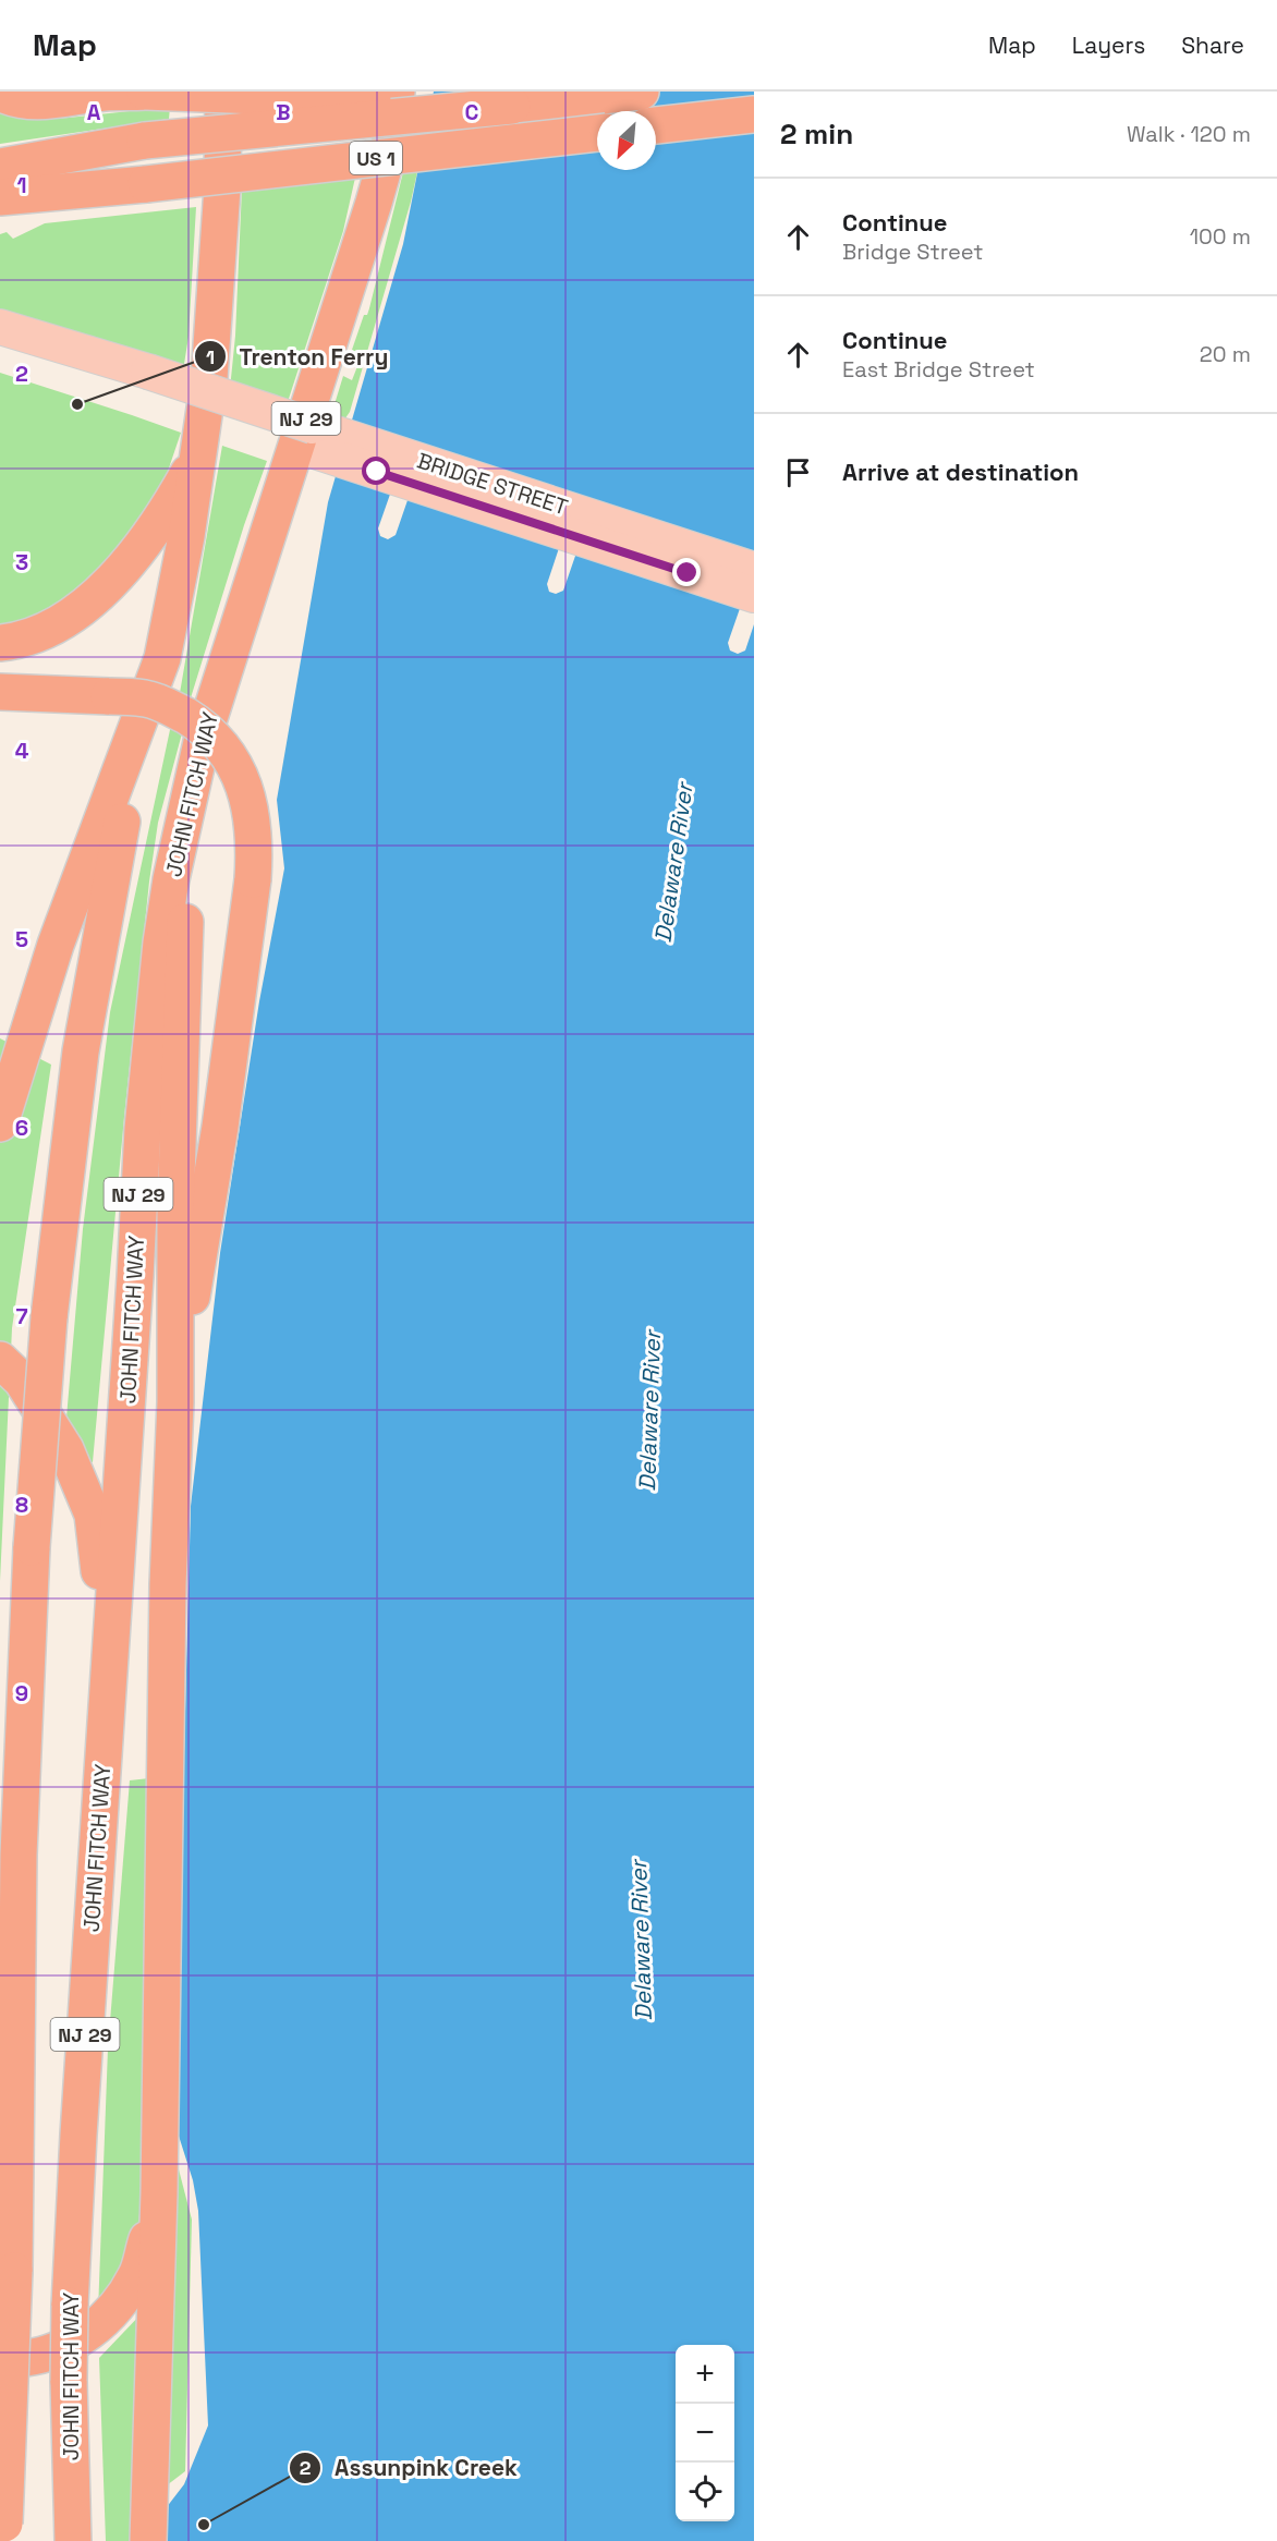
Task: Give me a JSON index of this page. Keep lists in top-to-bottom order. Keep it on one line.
{"streets":{"highway":["US 1","NJ 29","JOHN FITCH WAY"],"main road":["BRIDGE STREET"]},"water":["Delaware River"],"places":["Trenton Ferry","Assunpink Creek"],"north":"bottom left","page":{"header":"Map","nav":["Map","Layers","Share"],"heading":["2 min","Walk · 120 m"],"list":[["Continue","Bridge Street","100 m"],["Continue","East Bridge Street","20 m"],"Arrive at destination"],"map_buttons":["+","−"]},"grid":{"columns":["A","B","C"],"rows":["1","2","3","4","5","6","7","8","9"]}}
